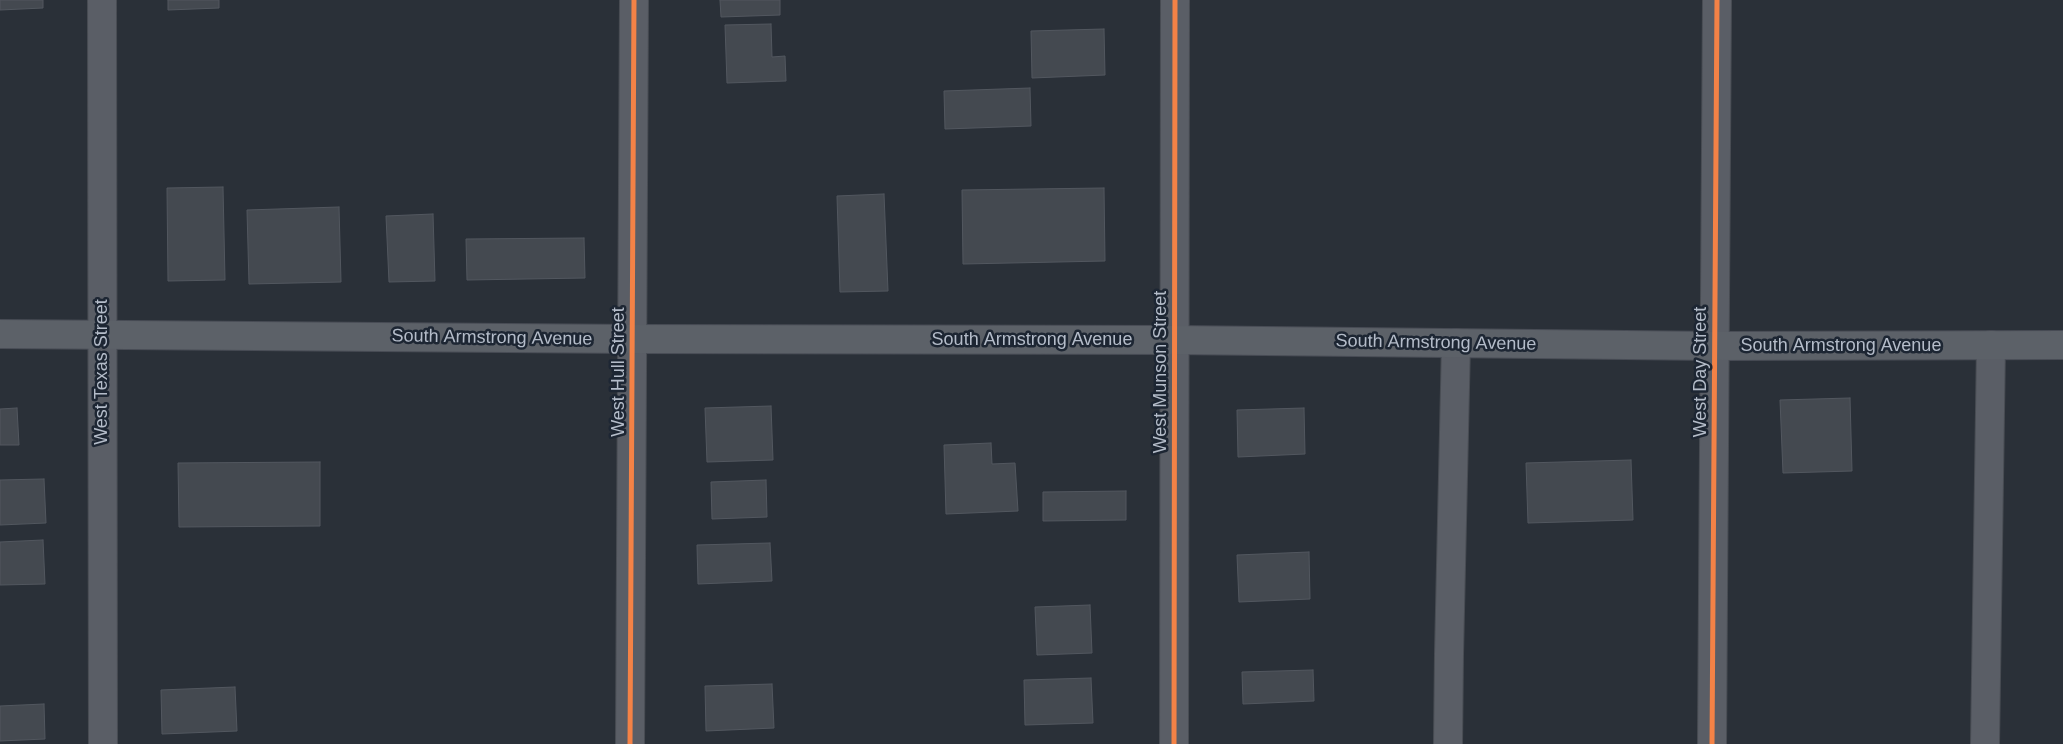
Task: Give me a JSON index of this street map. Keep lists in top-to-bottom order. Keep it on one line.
{"streets":{"main road":["South Armstrong Avenue"],"street":["West Texas Street","West Hull Street","West Munson Street","West Day Street"]},"crossings":[["South Armstrong Avenue","West Texas Street"],["South Armstrong Avenue","West Hull Street"],["South Armstrong Avenue","West Munson Street"],["South Armstrong Avenue","West Day Street"]]}
